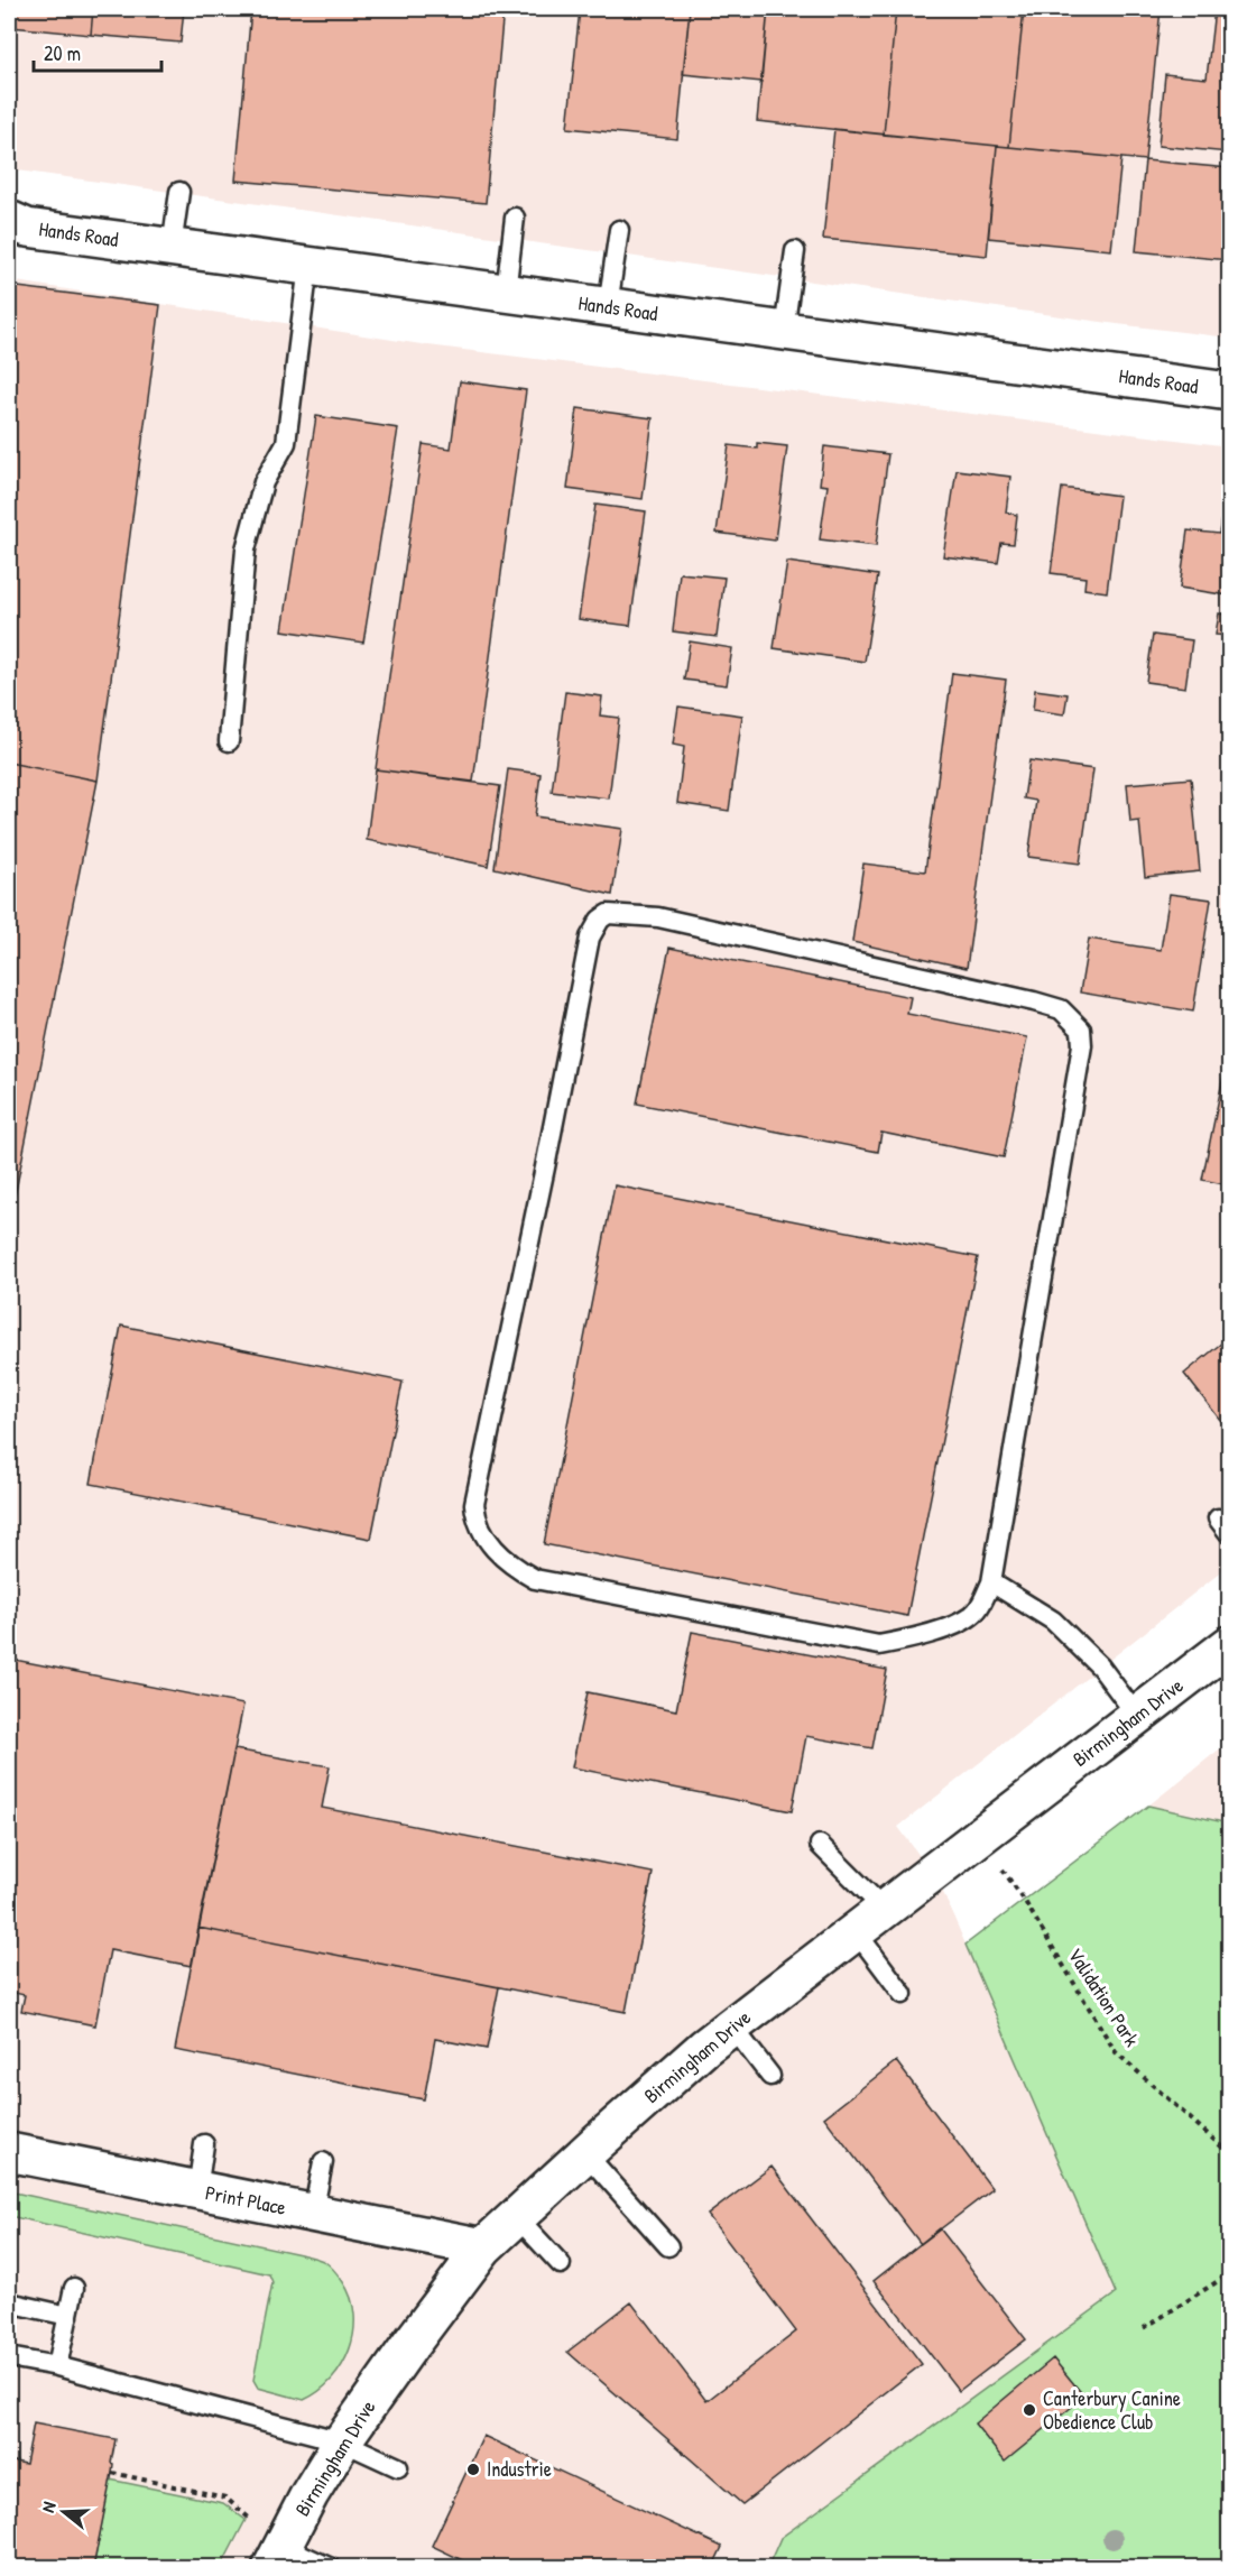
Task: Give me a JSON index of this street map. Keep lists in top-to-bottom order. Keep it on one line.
{"streets":{"street":["Hands Road","Birmingham Drive","Print Place"],"path":["Validation Park"]},"crossings":[["Birmingham Drive","Validation Park"],["Birmingham Drive","Print Place"]],"places":["Canterbury Canine Obedience Club","Industrie"],"scale_bar":"20 m","north":"left"}
